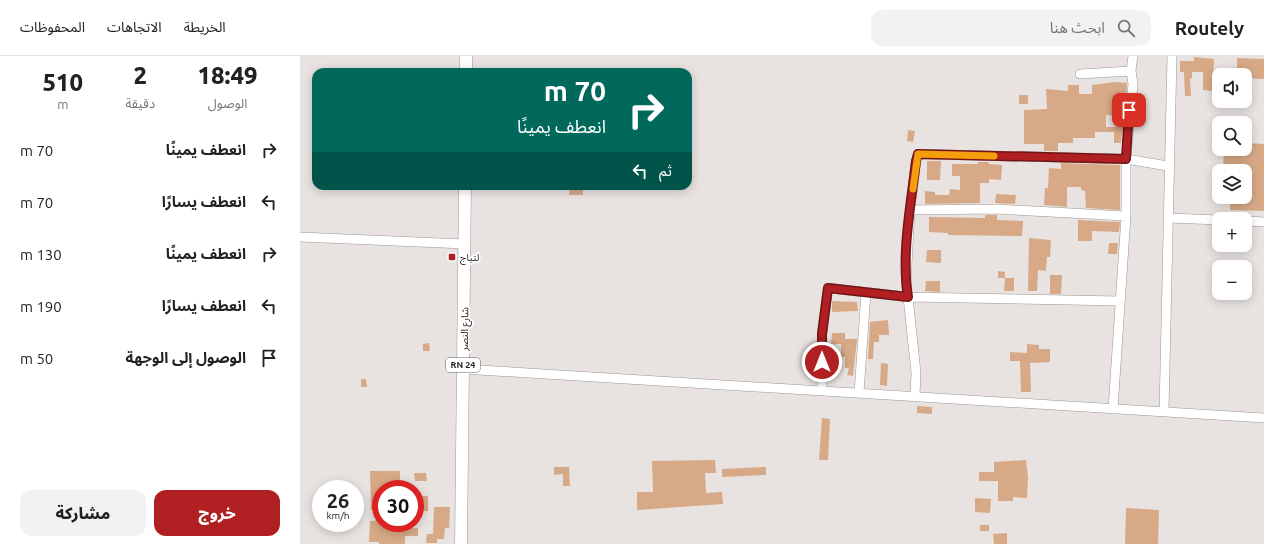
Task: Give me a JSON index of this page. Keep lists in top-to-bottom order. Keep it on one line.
{"streets":{"main road":["شارع النصر","RN 24"]},"places":{"transit":["لتياج"]},"page":{"header":"Routely","search":"ابحث هنا","nav":["الخريطة","الاتجاهات","المحفوظات"],"eta":["18:49","الوصول","2","دقيقة","510","m"],"map_buttons":["+","−"],"turn":["70 m","انعطف يمينًا"],"list":[{"name":"انعطف يمينًا","value":"70 m"},{"name":"انعطف يسارًا","value":"70 m"},{"name":"انعطف يمينًا","value":"130 m"},{"name":"انعطف يسارًا","value":"190 m"},{"name":"الوصول إلى الوجهة","value":"50 m"}],"then":"ثم","speed":"26 km/h","limit":"30","buttons":["خروج","مشاركة"]}}
